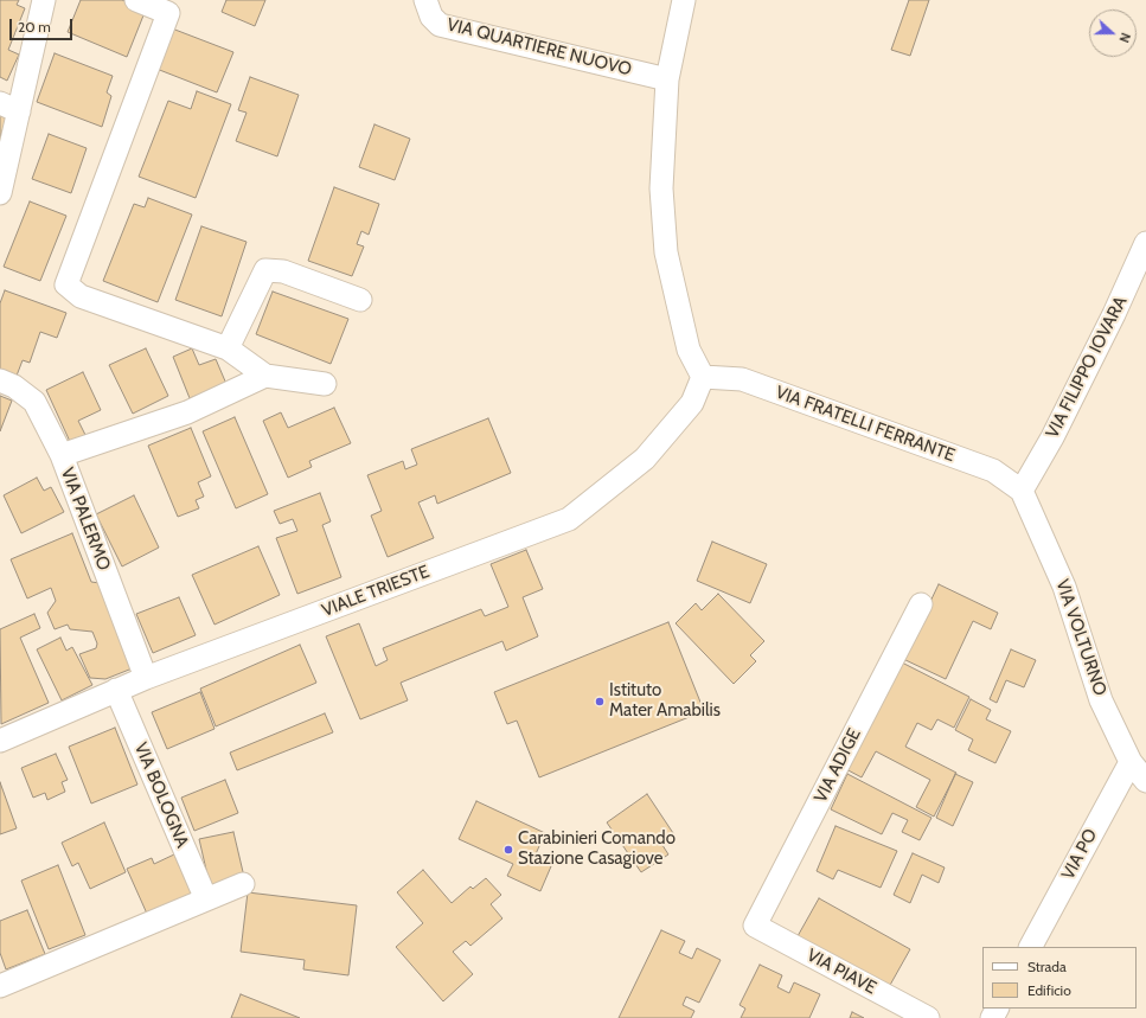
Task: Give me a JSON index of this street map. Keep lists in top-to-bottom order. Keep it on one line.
{"streets":{"street":["VIA QUARTIERE NUOVO","VIA FILIPPO IOVARA","VIA FRATELLI FERRANTE","VIA PALERMO","VIALE TRIESTE","VIA VOLTURNO","VIA ADIGE","VIA BOLOGNA","VIA PO","VIA PIAVE"]},"crossings":[["VIA FILIPPO IOVARA","VIA FRATELLI FERRANTE"],["VIA FILIPPO IOVARA","VIA VOLTURNO"],["VIA FRATELLI FERRANTE","VIALE TRIESTE"],["VIA FRATELLI FERRANTE","VIA VOLTURNO"],["VIA PALERMO","VIALE TRIESTE"],["VIALE TRIESTE","VIA BOLOGNA"],["VIA VOLTURNO","VIA PO"],["VIA ADIGE","VIA PIAVE"]],"places":["Istituto Mater Amabilis","Carabinieri Comando Stazione Casagiove"],"legend":["Strada","Edificio"],"scale_bar":"20 m","north":"right"}
